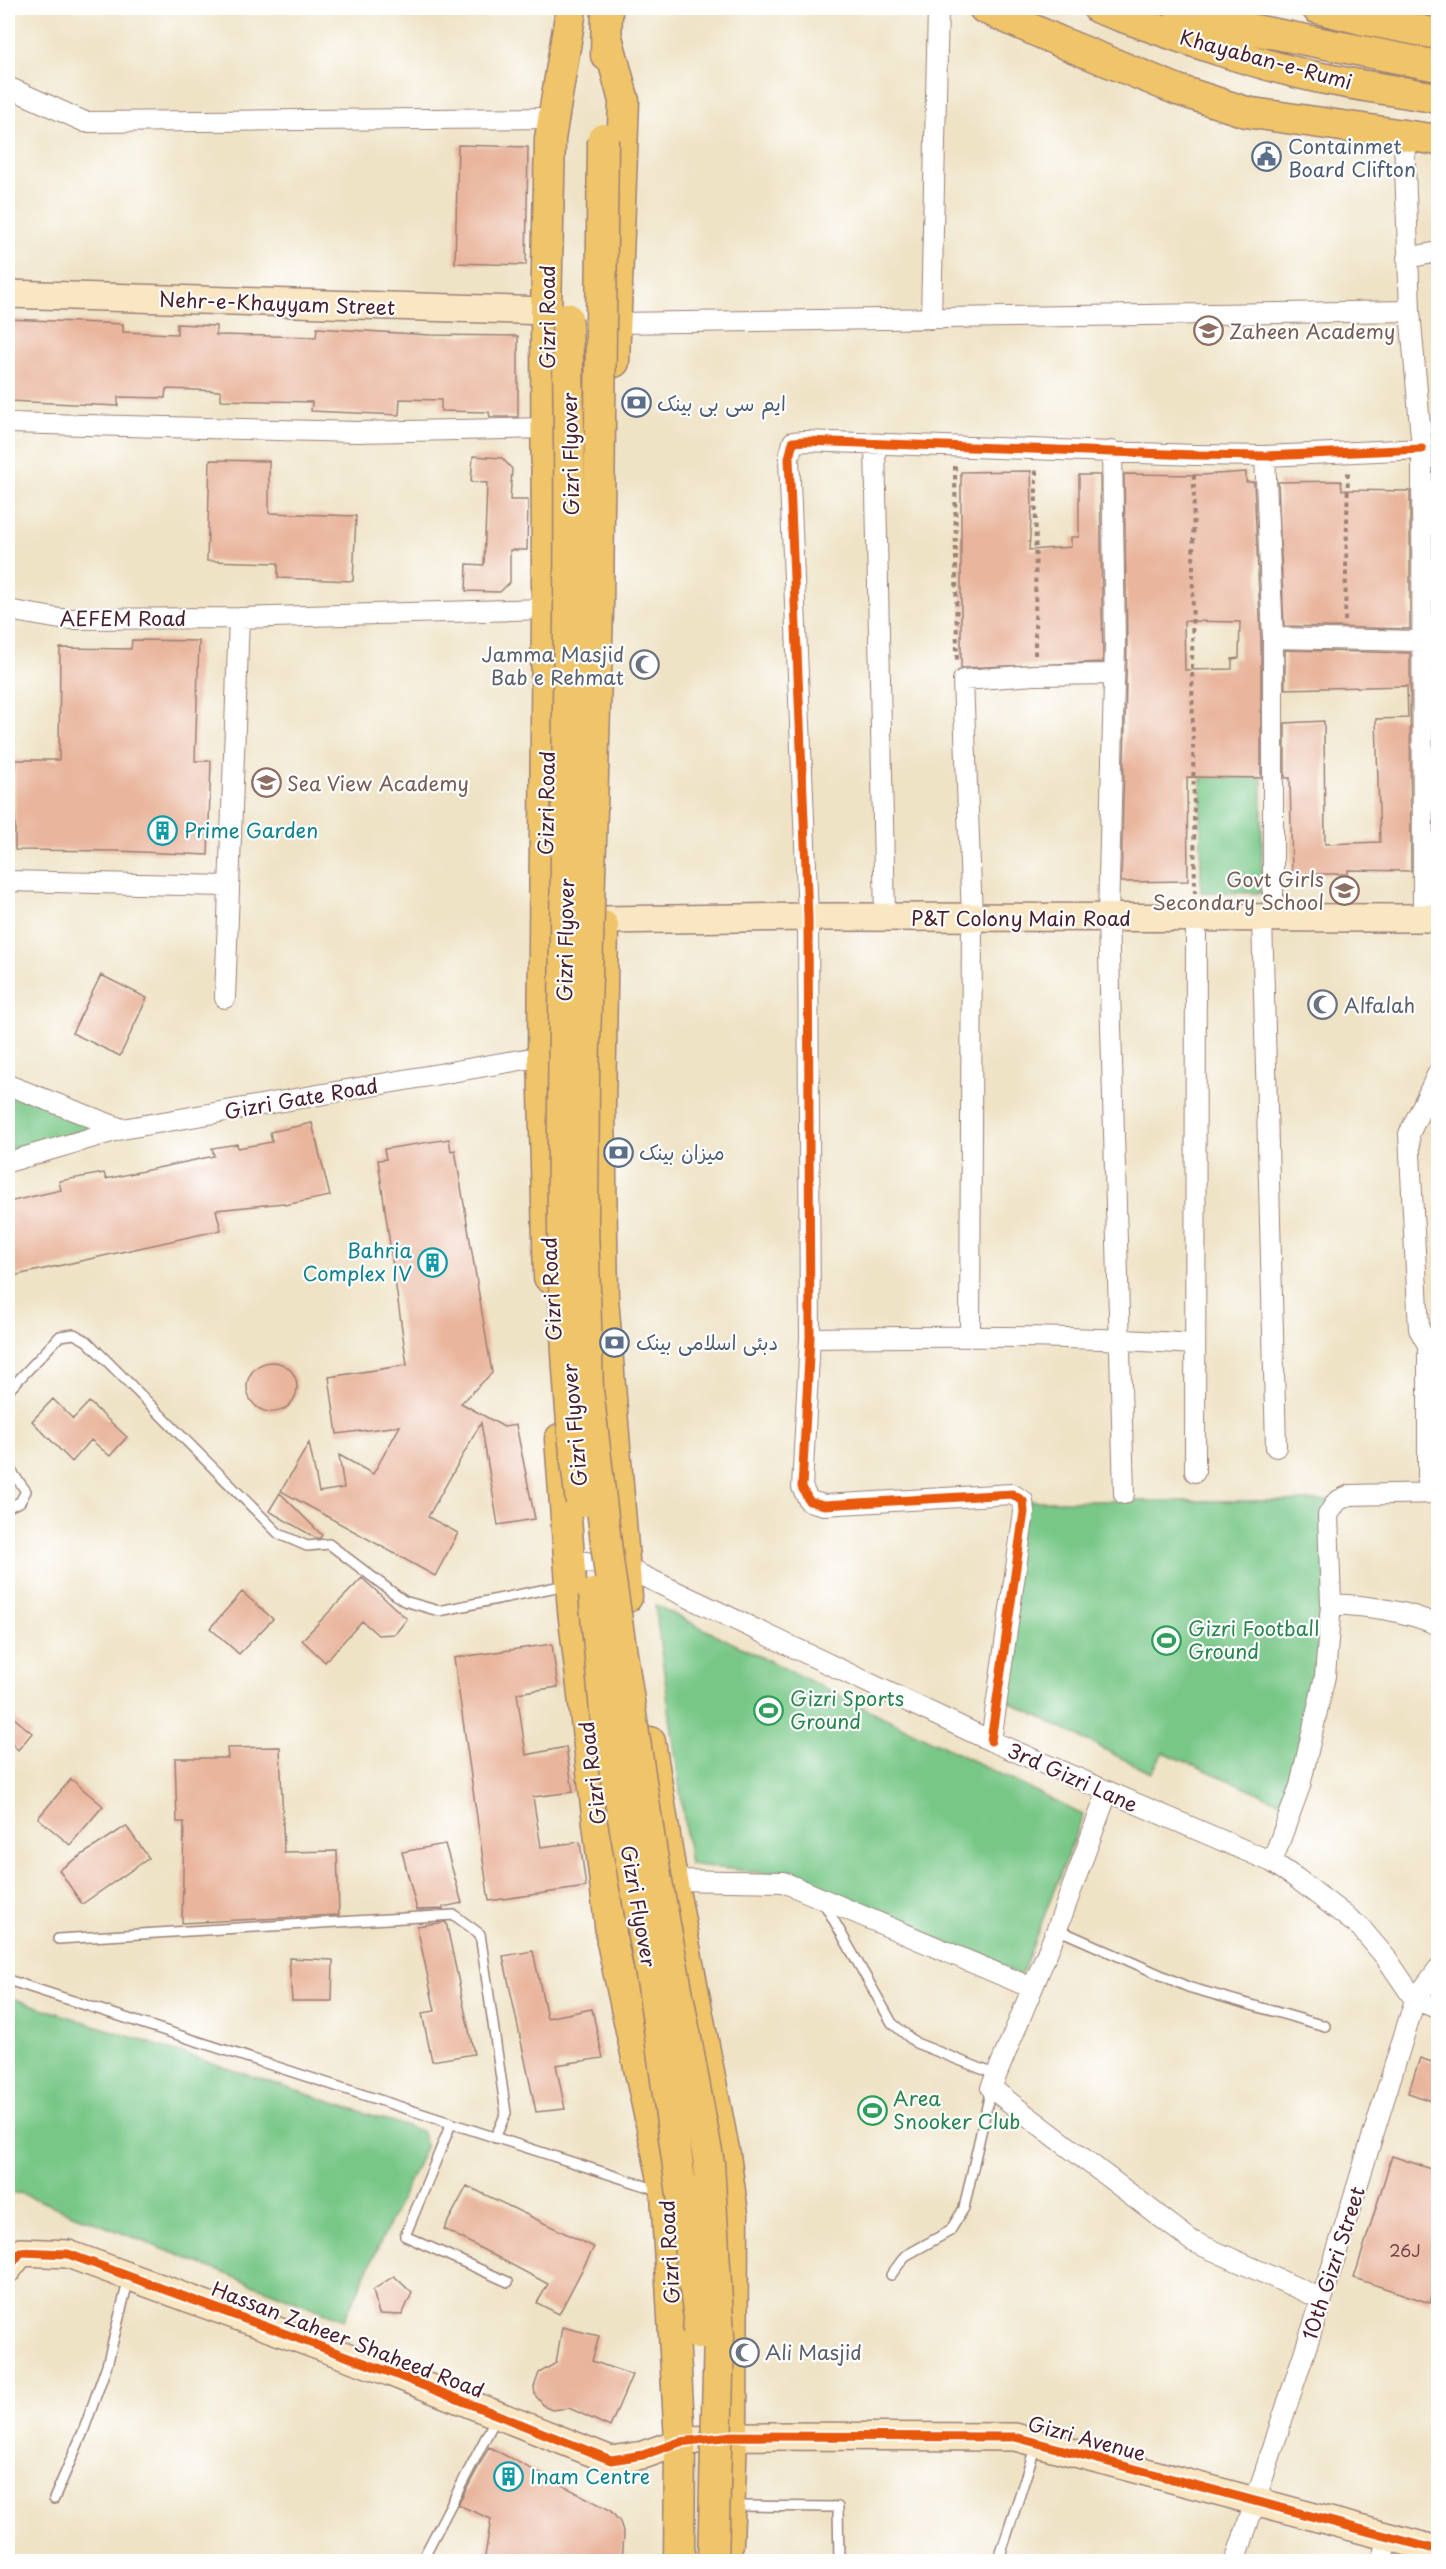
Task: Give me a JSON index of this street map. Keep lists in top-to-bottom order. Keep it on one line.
{"streets":{"main road":["Khayaban-e-Rumi","Gizri Road","Gizri Flyover"],"street":["Nehr-e-Khayyam Street","AEFEM Road","P&T Colony Main Road","Gizri Gate Road","3rd Gizri Lane","10th Gizri Street","Hassan Zaheer Shaheed Road","Gizri Avenue"]},"crossings":[["Nehr-e-Khayyam Street","Gizri Road"],["Gizri Road","Gizri Flyover"],["Gizri Road","AEFEM Road"],["Gizri Road","Gizri Gate Road"],["Gizri Road","3rd Gizri Lane"],["Gizri Road","Hassan Zaheer Shaheed Road"],["Gizri Road","Gizri Avenue"],["3rd Gizri Lane","10th Gizri Street"],["10th Gizri Street","Gizri Avenue"],["Hassan Zaheer Shaheed Road","Gizri Avenue"]],"places":{"public building":["Containmet Board Clifton"],"school or university":["Zaheen Academy","Sea View Academy","Govt Girls Secondary School"],"bank":["ایم سی بی بینک","میزان بینک","دبئی اسلامی بینک"],"mosque":["Jamma Masjid Bab e Rehmat","Alfalah","Ali Masjid"],"building":["Prime Garden","Bahria Complex IV","Inam Centre"],"sports":["Gizri Football Ground","Gizri Sports Ground","Area Snooker Club"]},"house_numbers":["26J"]}
